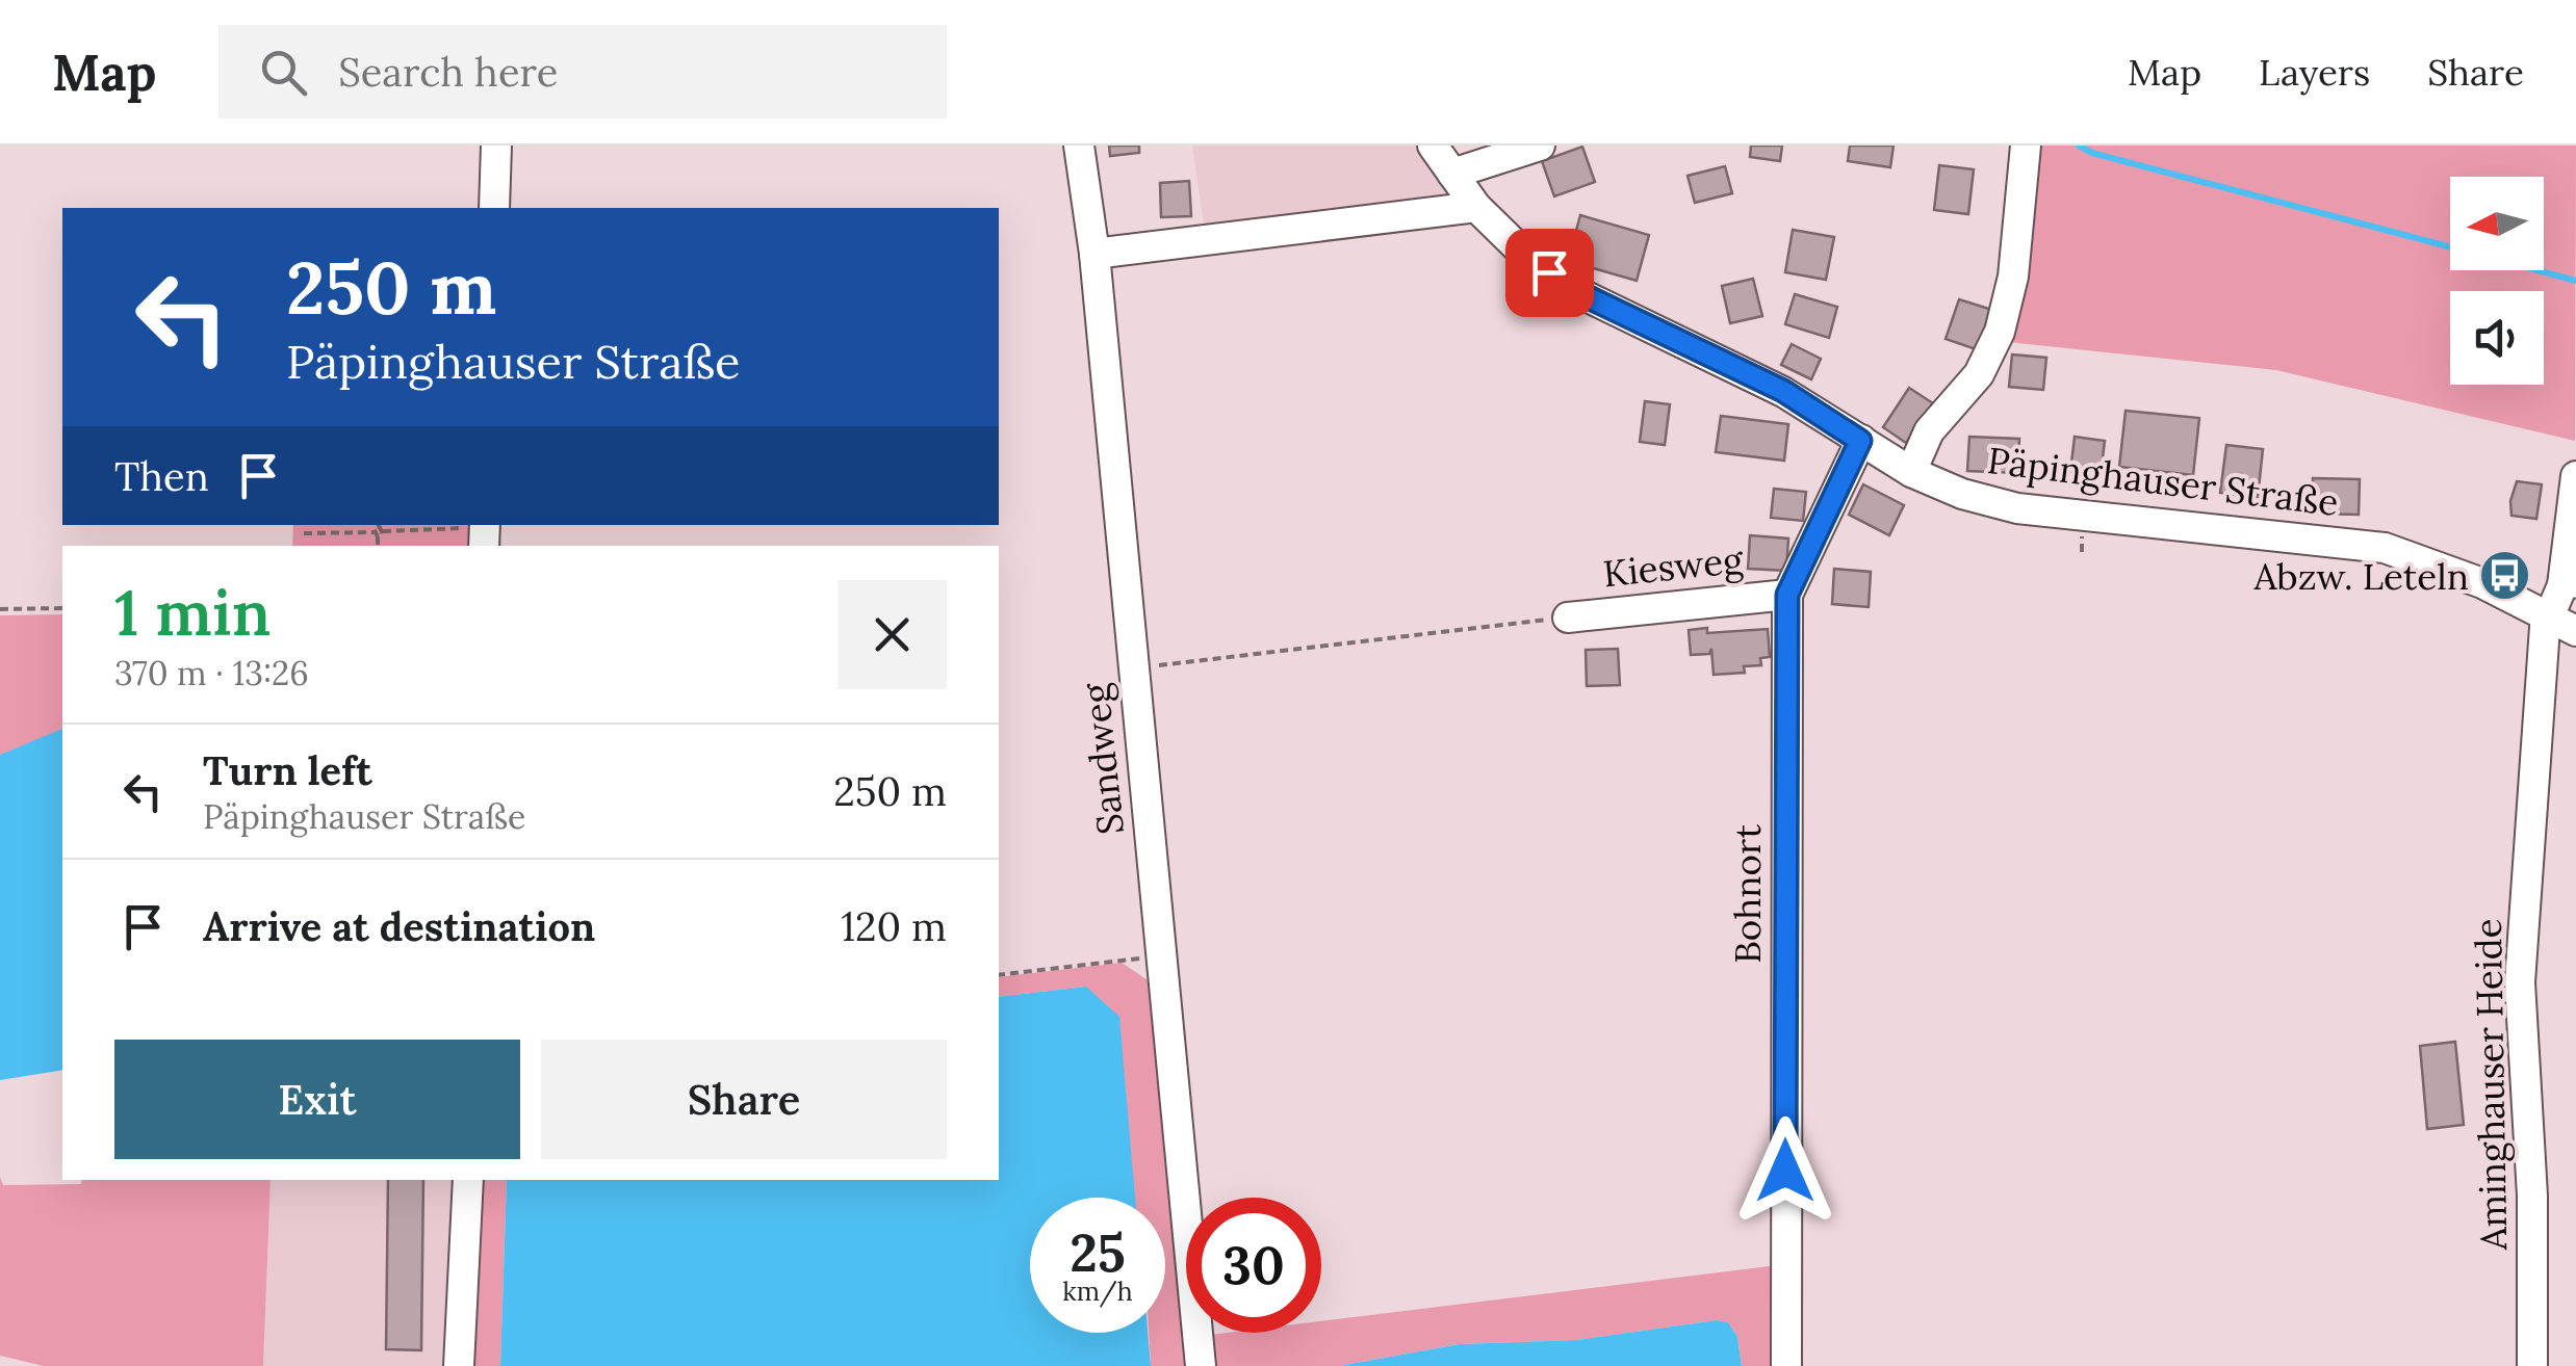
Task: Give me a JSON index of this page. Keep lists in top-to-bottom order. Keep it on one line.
{"streets":{"street":["Päpinghauser Straße","Kiesweg","Sandweg","Bohnort","Aminghauser Heide"]},"crossings":[["Päpinghauser Straße","Bohnort"],["Päpinghauser Straße","Aminghauser Heide"],["Kiesweg","Bohnort"]],"places":{"bus stop":["Abzw. Leteln"]},"north":"left","page":{"header":"Map","search":"Search here","nav":["Map","Layers","Share"],"turn":["250 m","Päpinghauser Straße"],"then":"Then","heading":["1 min","370 m · 13:26"],"list":[{"name":"Turn left","note":"Päpinghauser Straße","value":"250 m"},{"name":"Arrive at destination","value":"120 m"}],"buttons":["Exit","Share"],"speed":"25 km/h","limit":"30"}}
